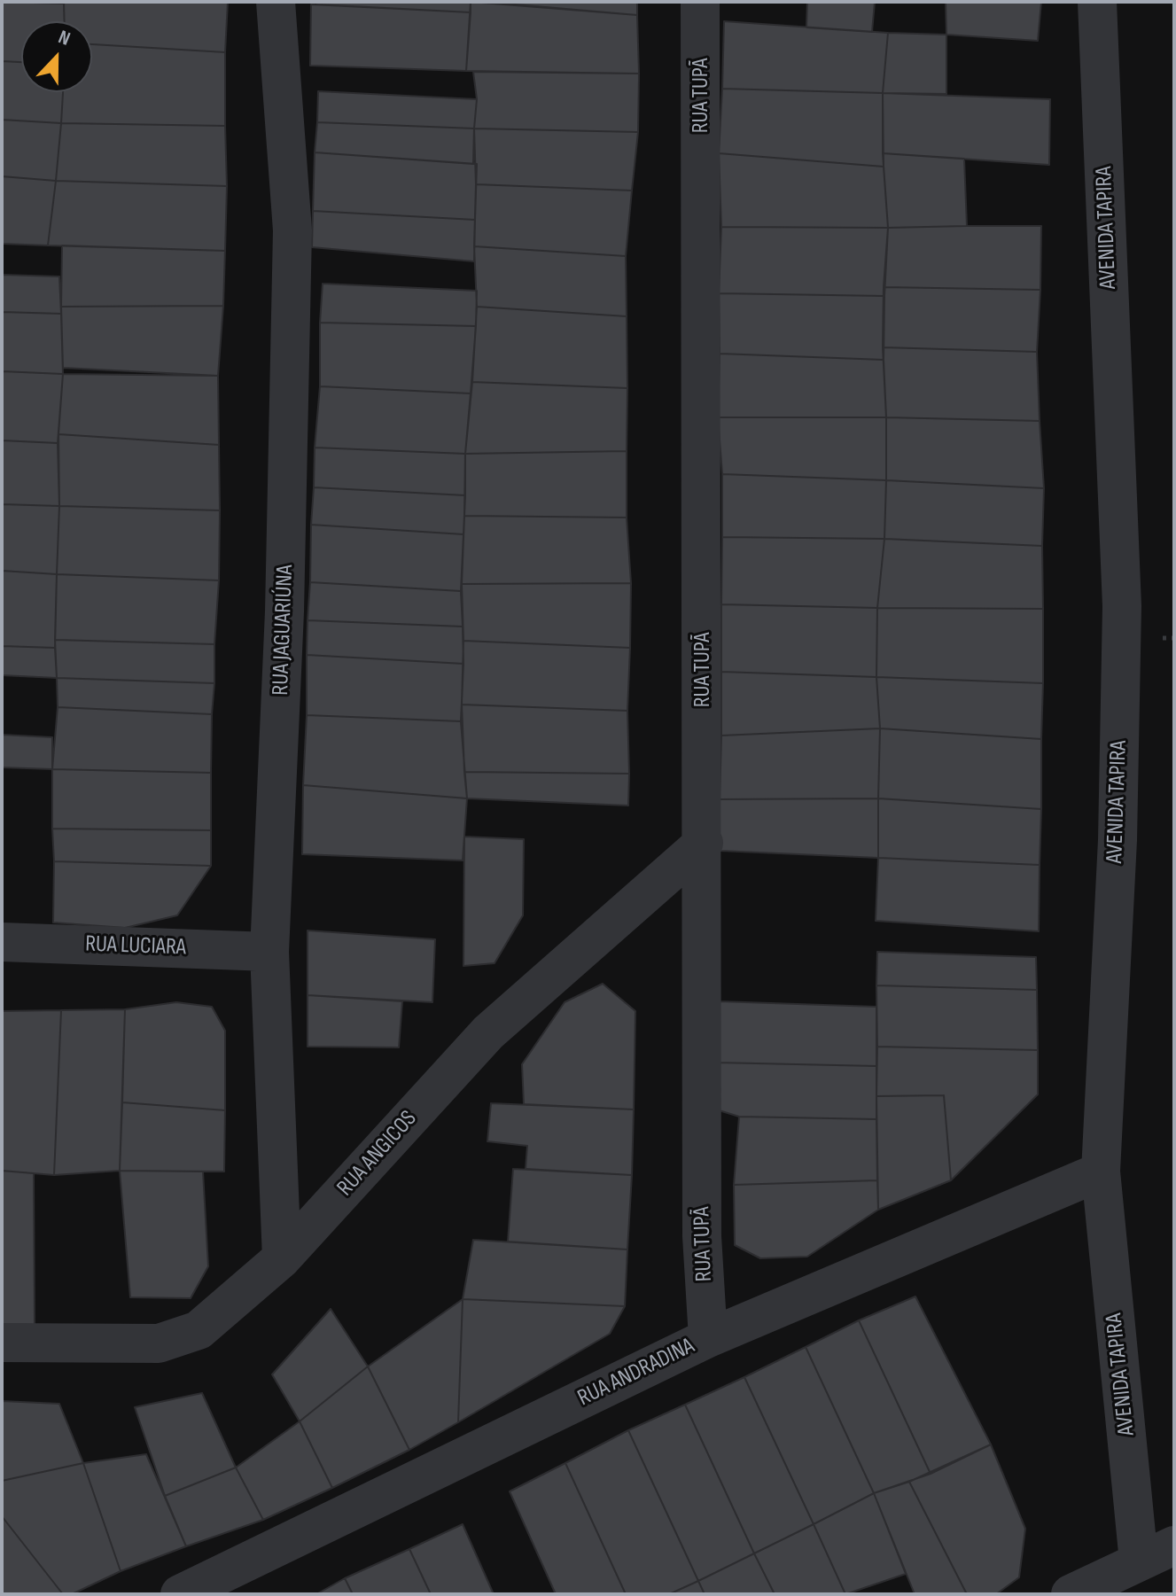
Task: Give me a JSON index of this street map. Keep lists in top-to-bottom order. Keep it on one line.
{"streets":{"street":["RUA TUPÃ","AVENIDA TAPIRA","RUA JAGUARIÚNA","RUA LUCIARA","RUA ANGICOS","RUA ANDRADINA"]},"crossings":[["RUA TUPÃ","RUA ANGICOS"],["RUA TUPÃ","RUA ANDRADINA"],["AVENIDA TAPIRA","RUA ANDRADINA"],["RUA JAGUARIÚNA","RUA LUCIARA"],["RUA JAGUARIÚNA","RUA ANGICOS"]],"north":"top"}
